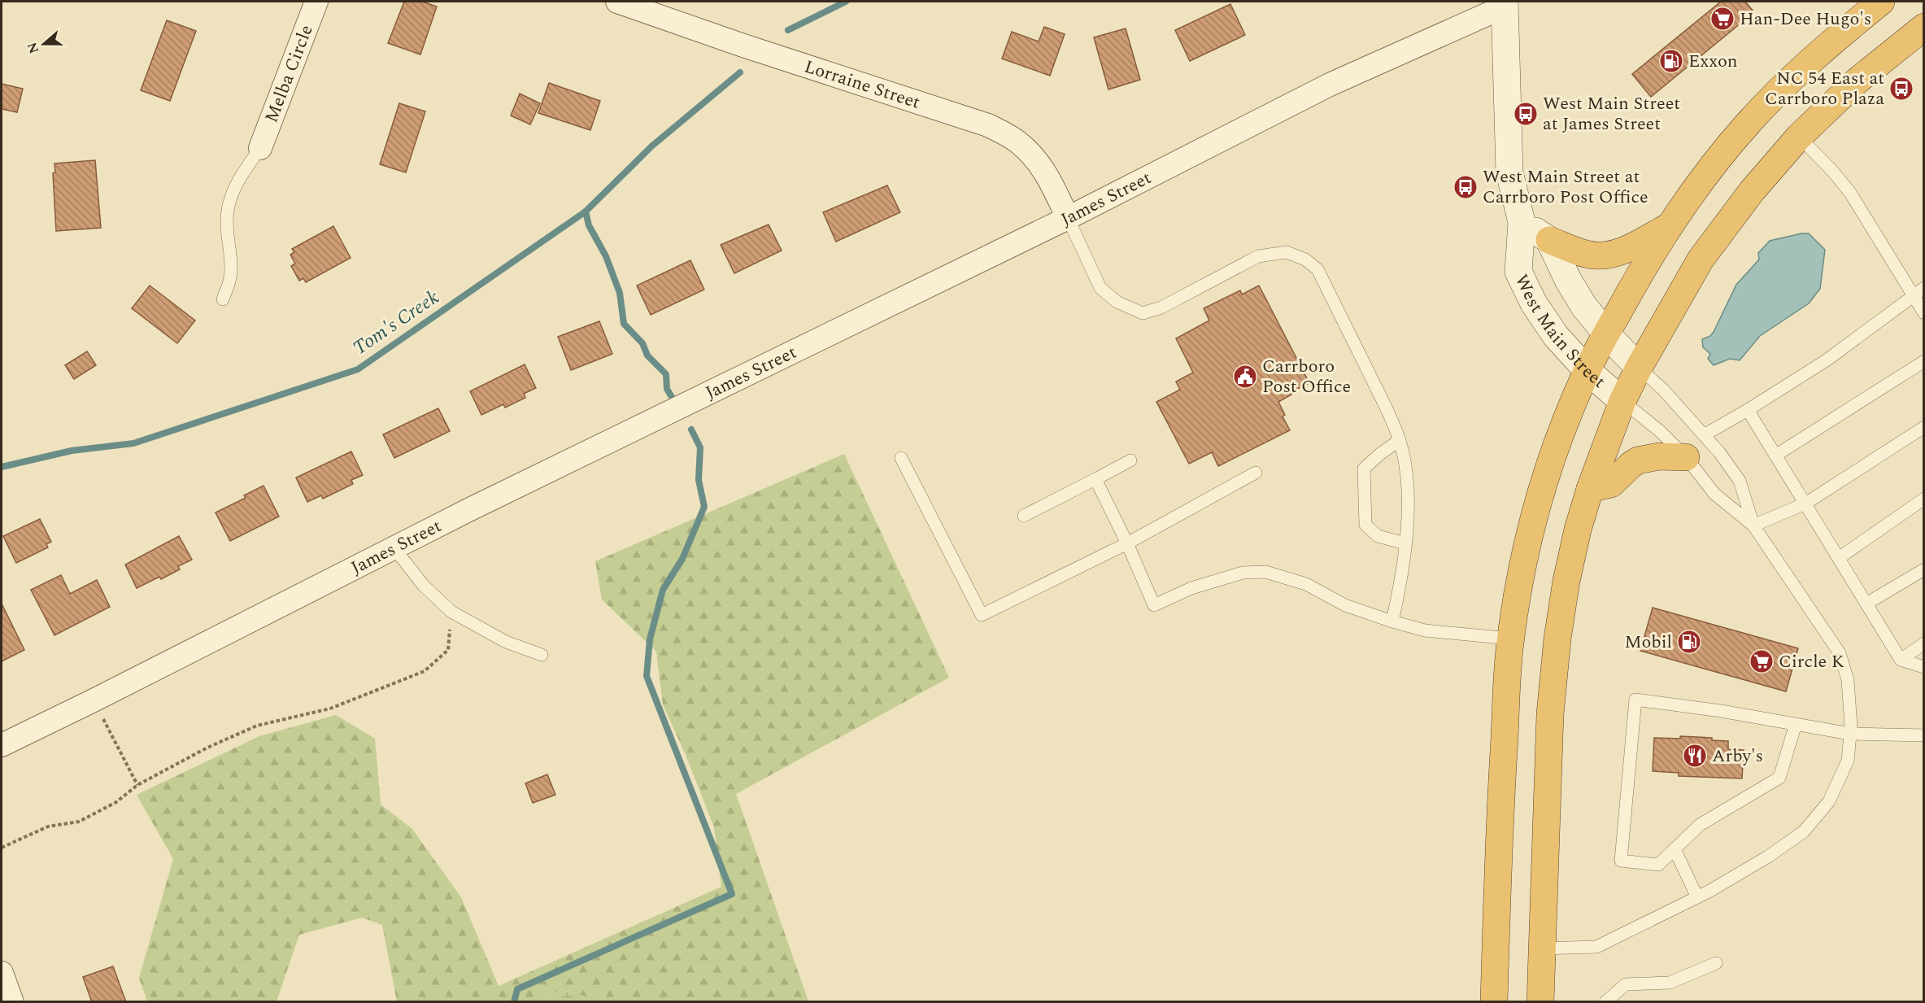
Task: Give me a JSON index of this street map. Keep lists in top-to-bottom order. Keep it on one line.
{"streets":{"main road":["West Main Street"],"street":["Melba Circle","Lorraine Street","James Street"]},"crossings":[["Lorraine Street","James Street"],["James Street","West Main Street"]],"water":["Tom's Creek"],"places":{"supermarket":["Han-Dee Hugo's","Circle K"],"fuel station":["Exxon","Mobil"],"bus stop":["NC 54 East at Carrboro Plaza","West Main Street at James Street","West Main Street at Carrboro Post Office"],"public building":["Carrboro Post Office"],"restaurant":["Arby's"]},"north":"left"}
